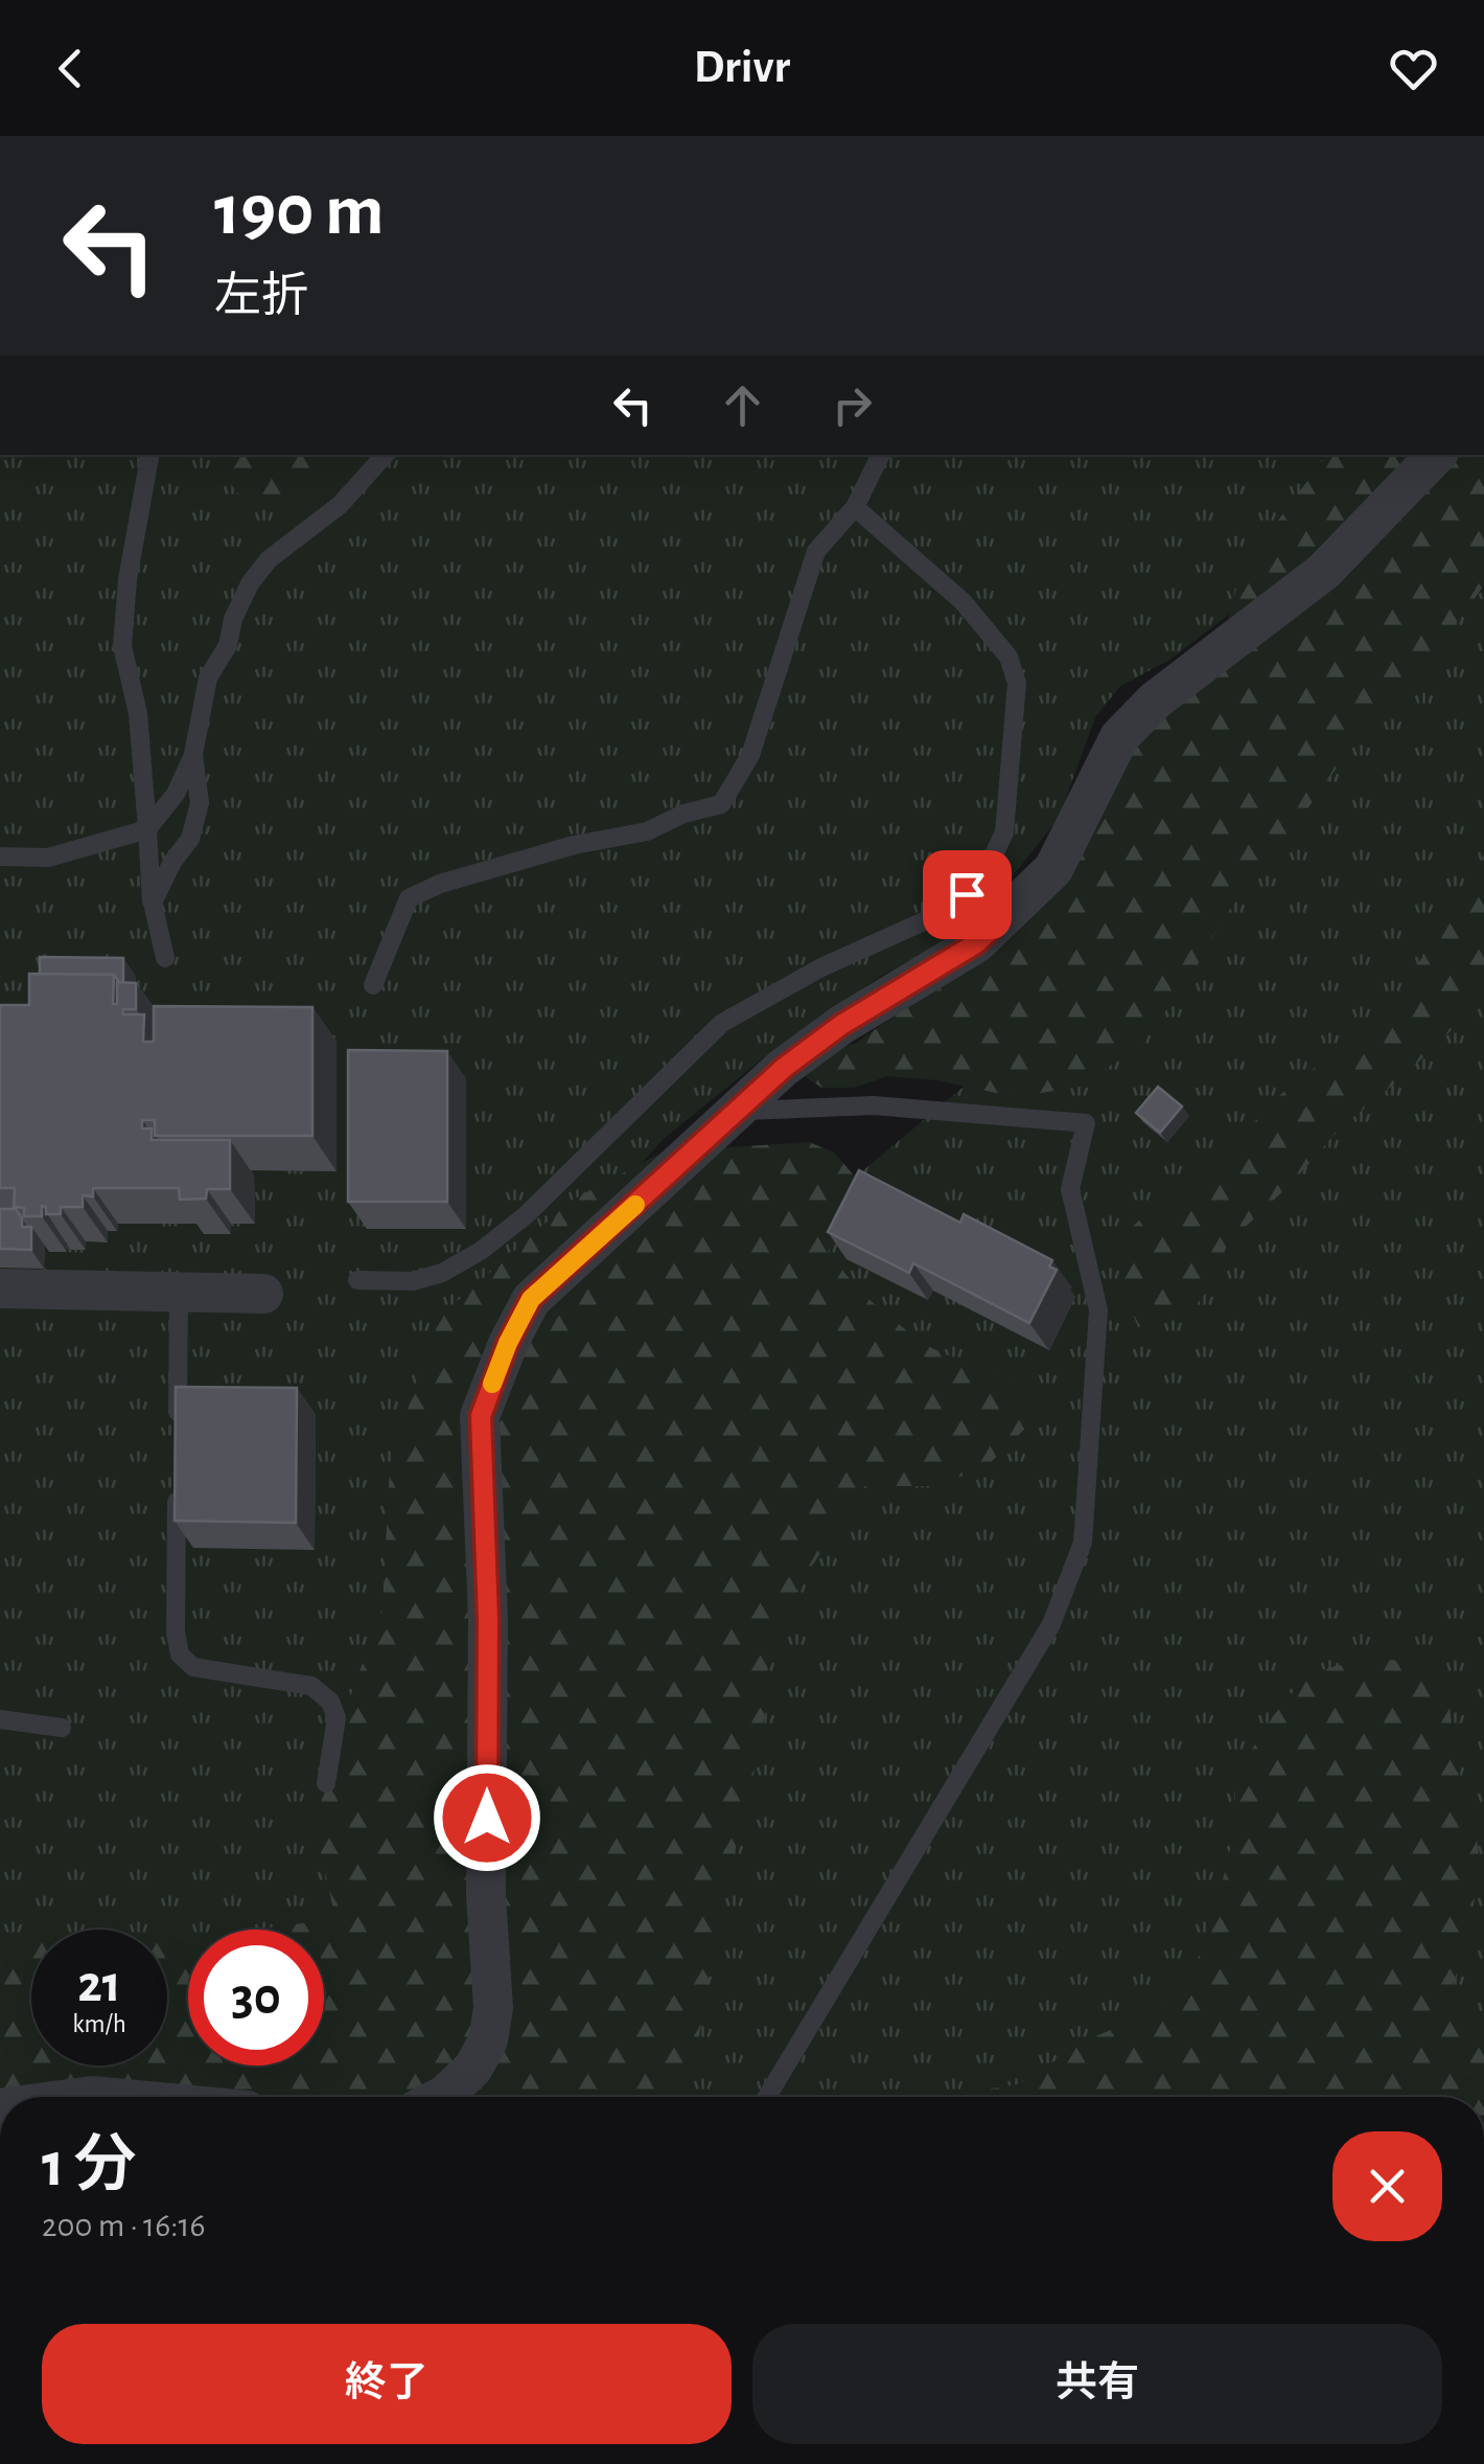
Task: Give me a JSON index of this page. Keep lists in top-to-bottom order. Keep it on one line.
{"page":{"header":"Drivr","turn":["190 m","左折"],"speed":"21 km/h","limit":"30","heading":["1 分","200 m · 16:16"],"buttons":["終了","共有"]}}
